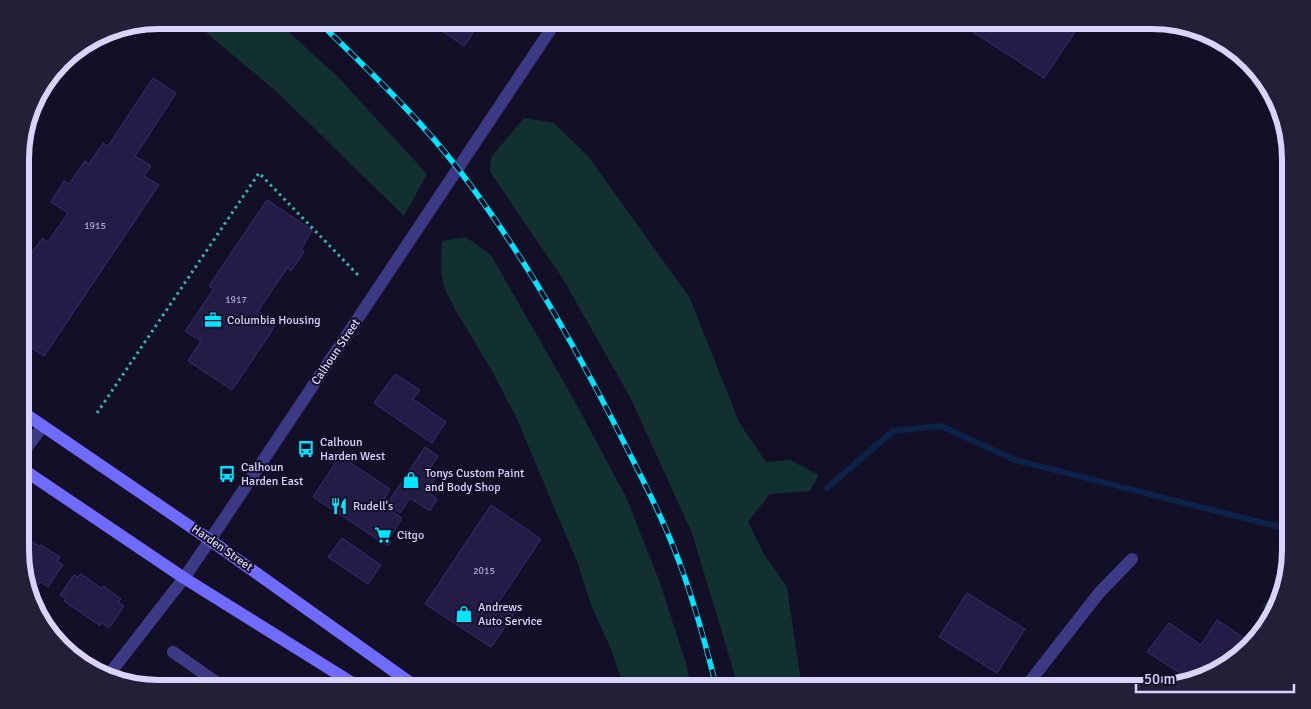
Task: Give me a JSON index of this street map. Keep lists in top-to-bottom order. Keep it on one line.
{"streets":{"main road":["Harden Street"],"street":["Calhoun Street"]},"crossings":[["Calhoun Street","Harden Street"]],"places":{"office":["Columbia Housing"],"bus stop":["Calhoun Harden West","Calhoun Harden East"],"shop":["Tonys Custom Paint and Body Shop","Andrews Auto Service"],"restaurant":["Rudell's"],"supermarket":["Citgo"]},"house_numbers":["1915","1917","2015"],"scale_bar":"50 m"}
